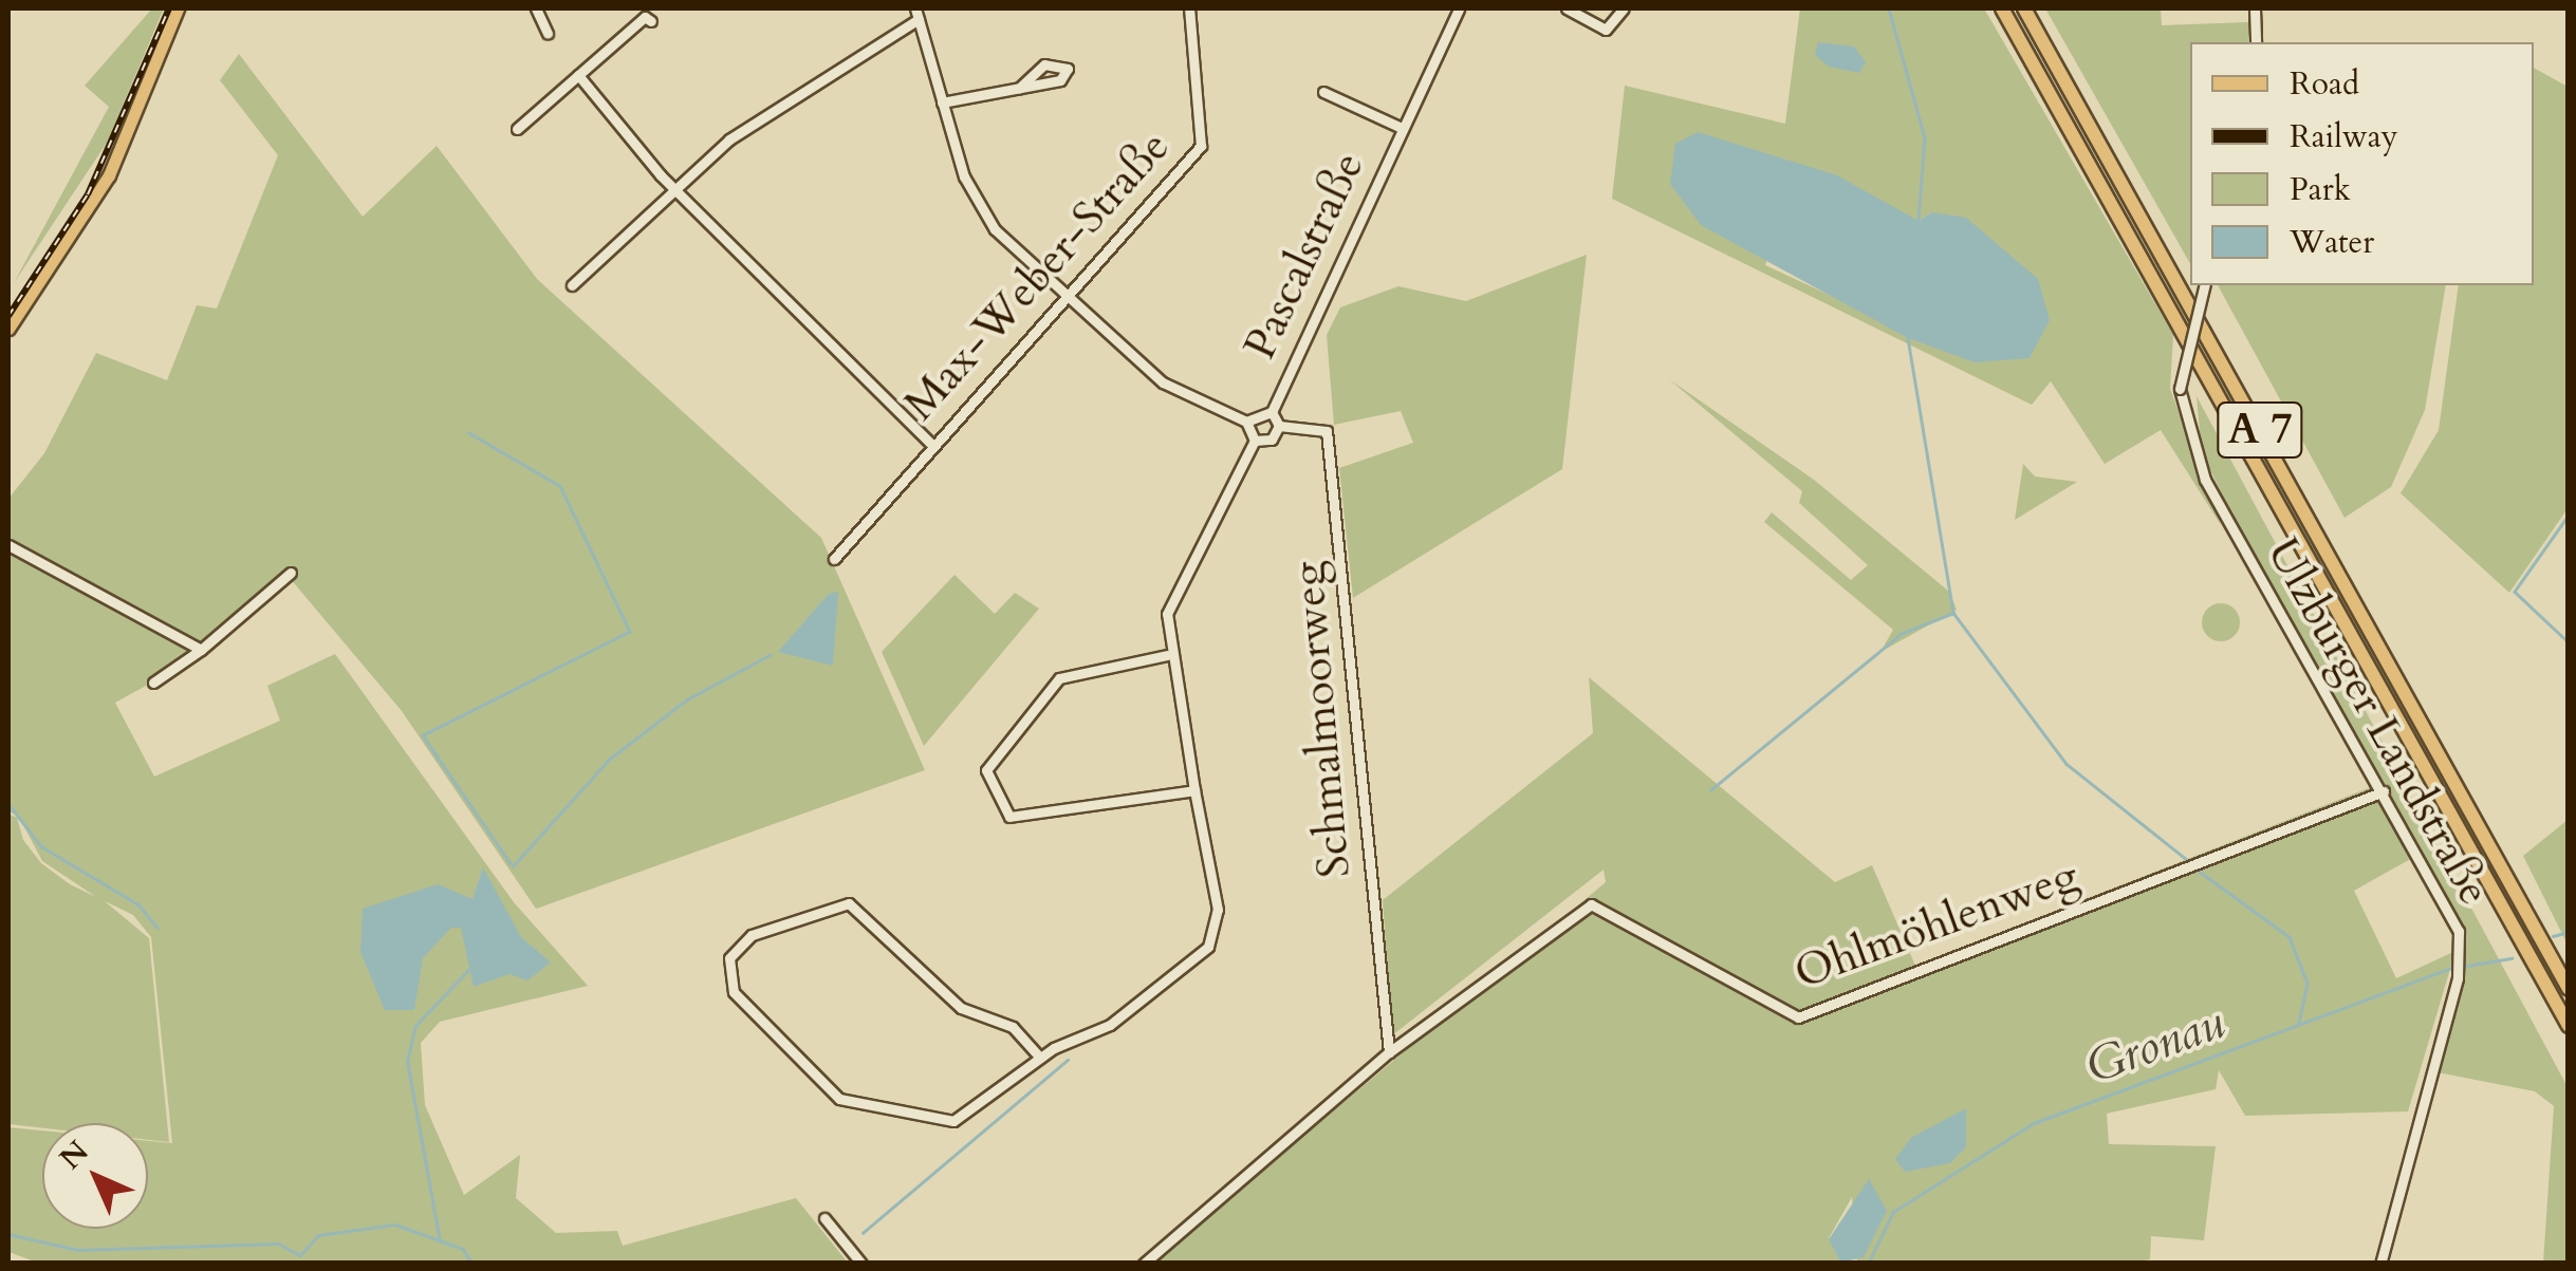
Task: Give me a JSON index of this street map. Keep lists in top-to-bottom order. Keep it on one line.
{"streets":{"highway":["A 7"],"street":["Pascalstraße","Max-Weber-Straße","Schmalmoorweg","Ulzburger Landstraße","Ohlmöhlenweg"]},"crossings":[["Pascalstraße","Schmalmoorweg"],["Schmalmoorweg","Ohlmöhlenweg"],["Ulzburger Landstraße","Ohlmöhlenweg"]],"water":["Gronau"],"legend":["Road","Railway","Park","Water"],"north":"top left"}
